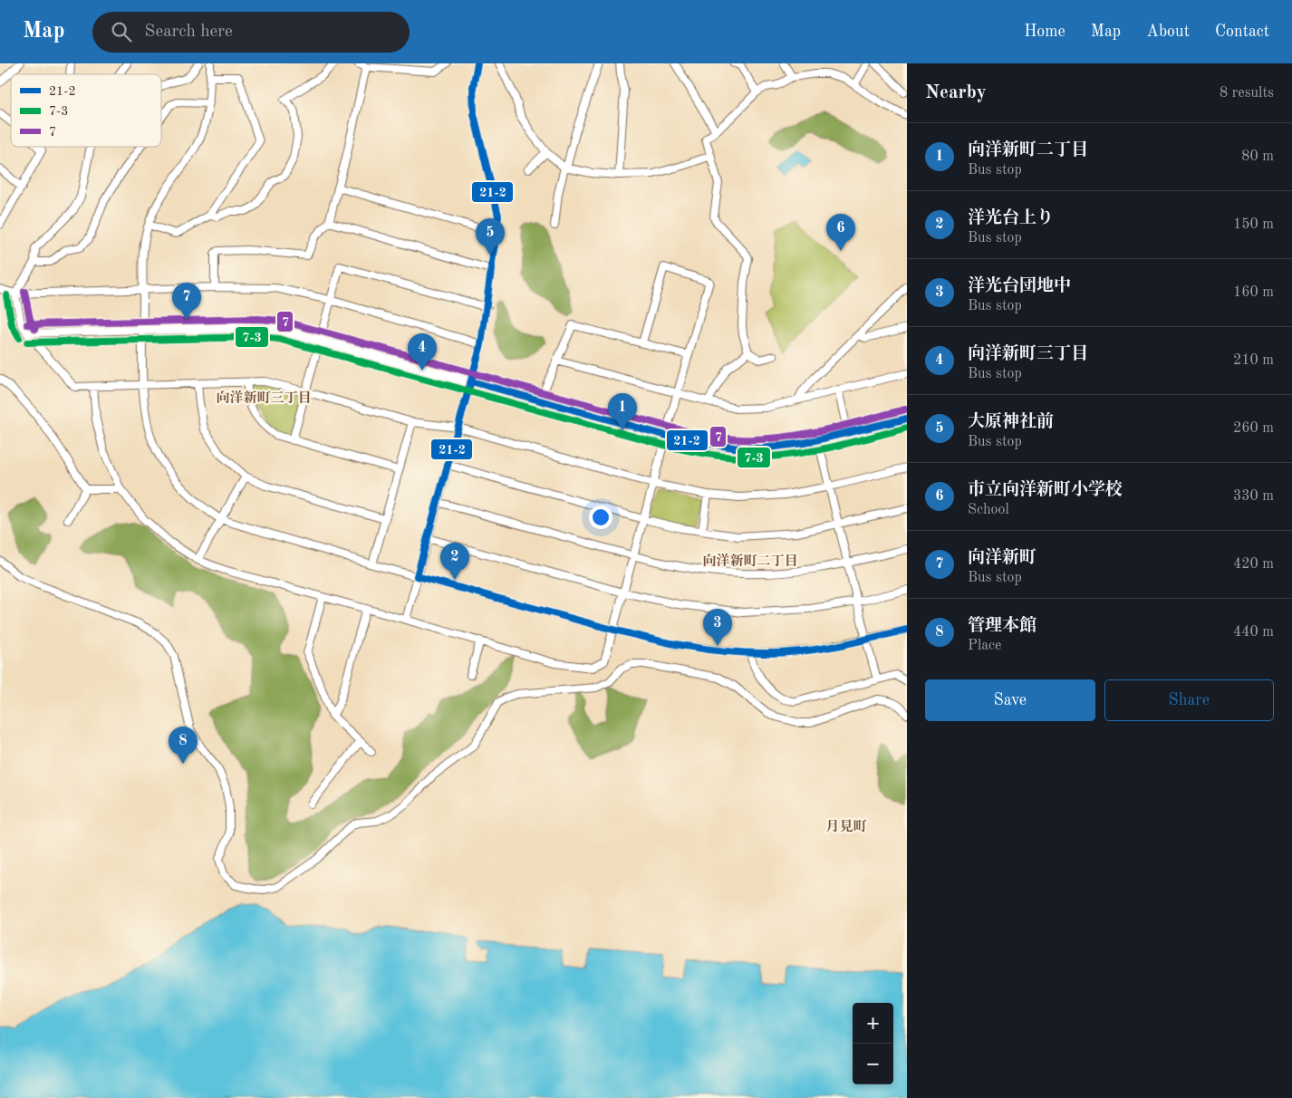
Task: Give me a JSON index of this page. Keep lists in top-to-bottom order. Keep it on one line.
{"districts":["向洋新町三丁目","向洋新町二丁目","月見町"],"lines":["transit line 21-2","transit line 7","transit line 7-3"],"legend":["21-2","7-3","7"],"page":{"header":"Map","search":"Search here","nav":["Home","Map","About","Contact"],"heading":["Nearby","8 results"],"list":[{"mark":"1","name":"向洋新町二丁目","note":"Bus stop","value":"80 m"},{"mark":"2","name":"洋光台上り","note":"Bus stop","value":"150 m"},{"mark":"3","name":"洋光台団地中","note":"Bus stop","value":"160 m"},{"mark":"4","name":"向洋新町三丁目","note":"Bus stop","value":"210 m"},{"mark":"5","name":"大原神社前","note":"Bus stop","value":"260 m"},{"mark":"6","name":"市立向洋新町小学校","note":"School","value":"330 m"},{"mark":"7","name":"向洋新町","note":"Bus stop","value":"420 m"},{"mark":"8","name":"管理本館","note":"Place","value":"440 m"}],"pins":["6","5","7","4","1","2","3","8"],"buttons":["Save","Share"],"map_buttons":["+","−"]}}
